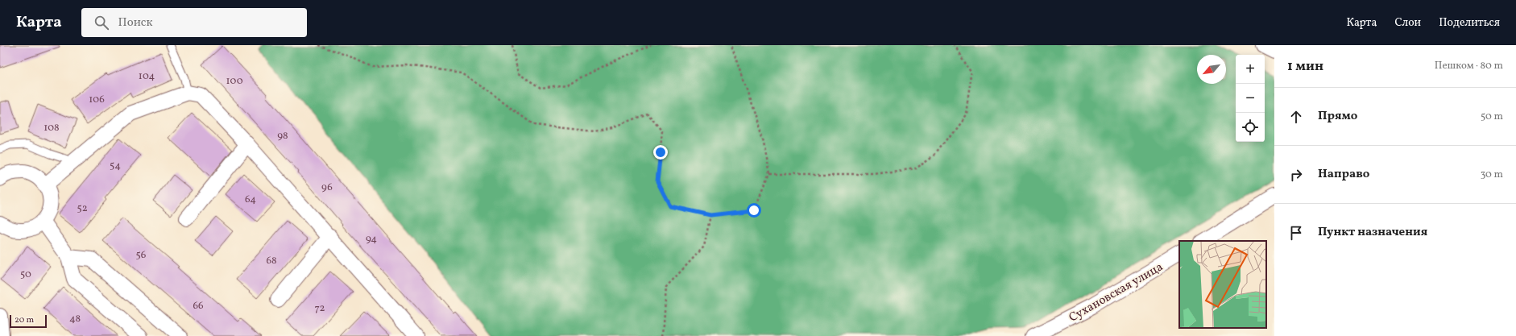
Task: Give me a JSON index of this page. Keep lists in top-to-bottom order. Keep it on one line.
{"streets":{"street":["Сухановская улица"]},"house_numbers":["104","100","106","108","98","54","96","64","52","94","56","68","50","66","72","48"],"scale_bar":"20 m","north":"bottom left","page":{"header":"Карта","search":"Поиск","nav":["Карта","Слои","Поделиться"],"heading":["1 мин","Пешком · 80 m"],"map_buttons":["+","−"],"list":[["Прямо","50 m"],["Направо","30 m"],"Пункт назначения"],"scale":"20 m"}}
